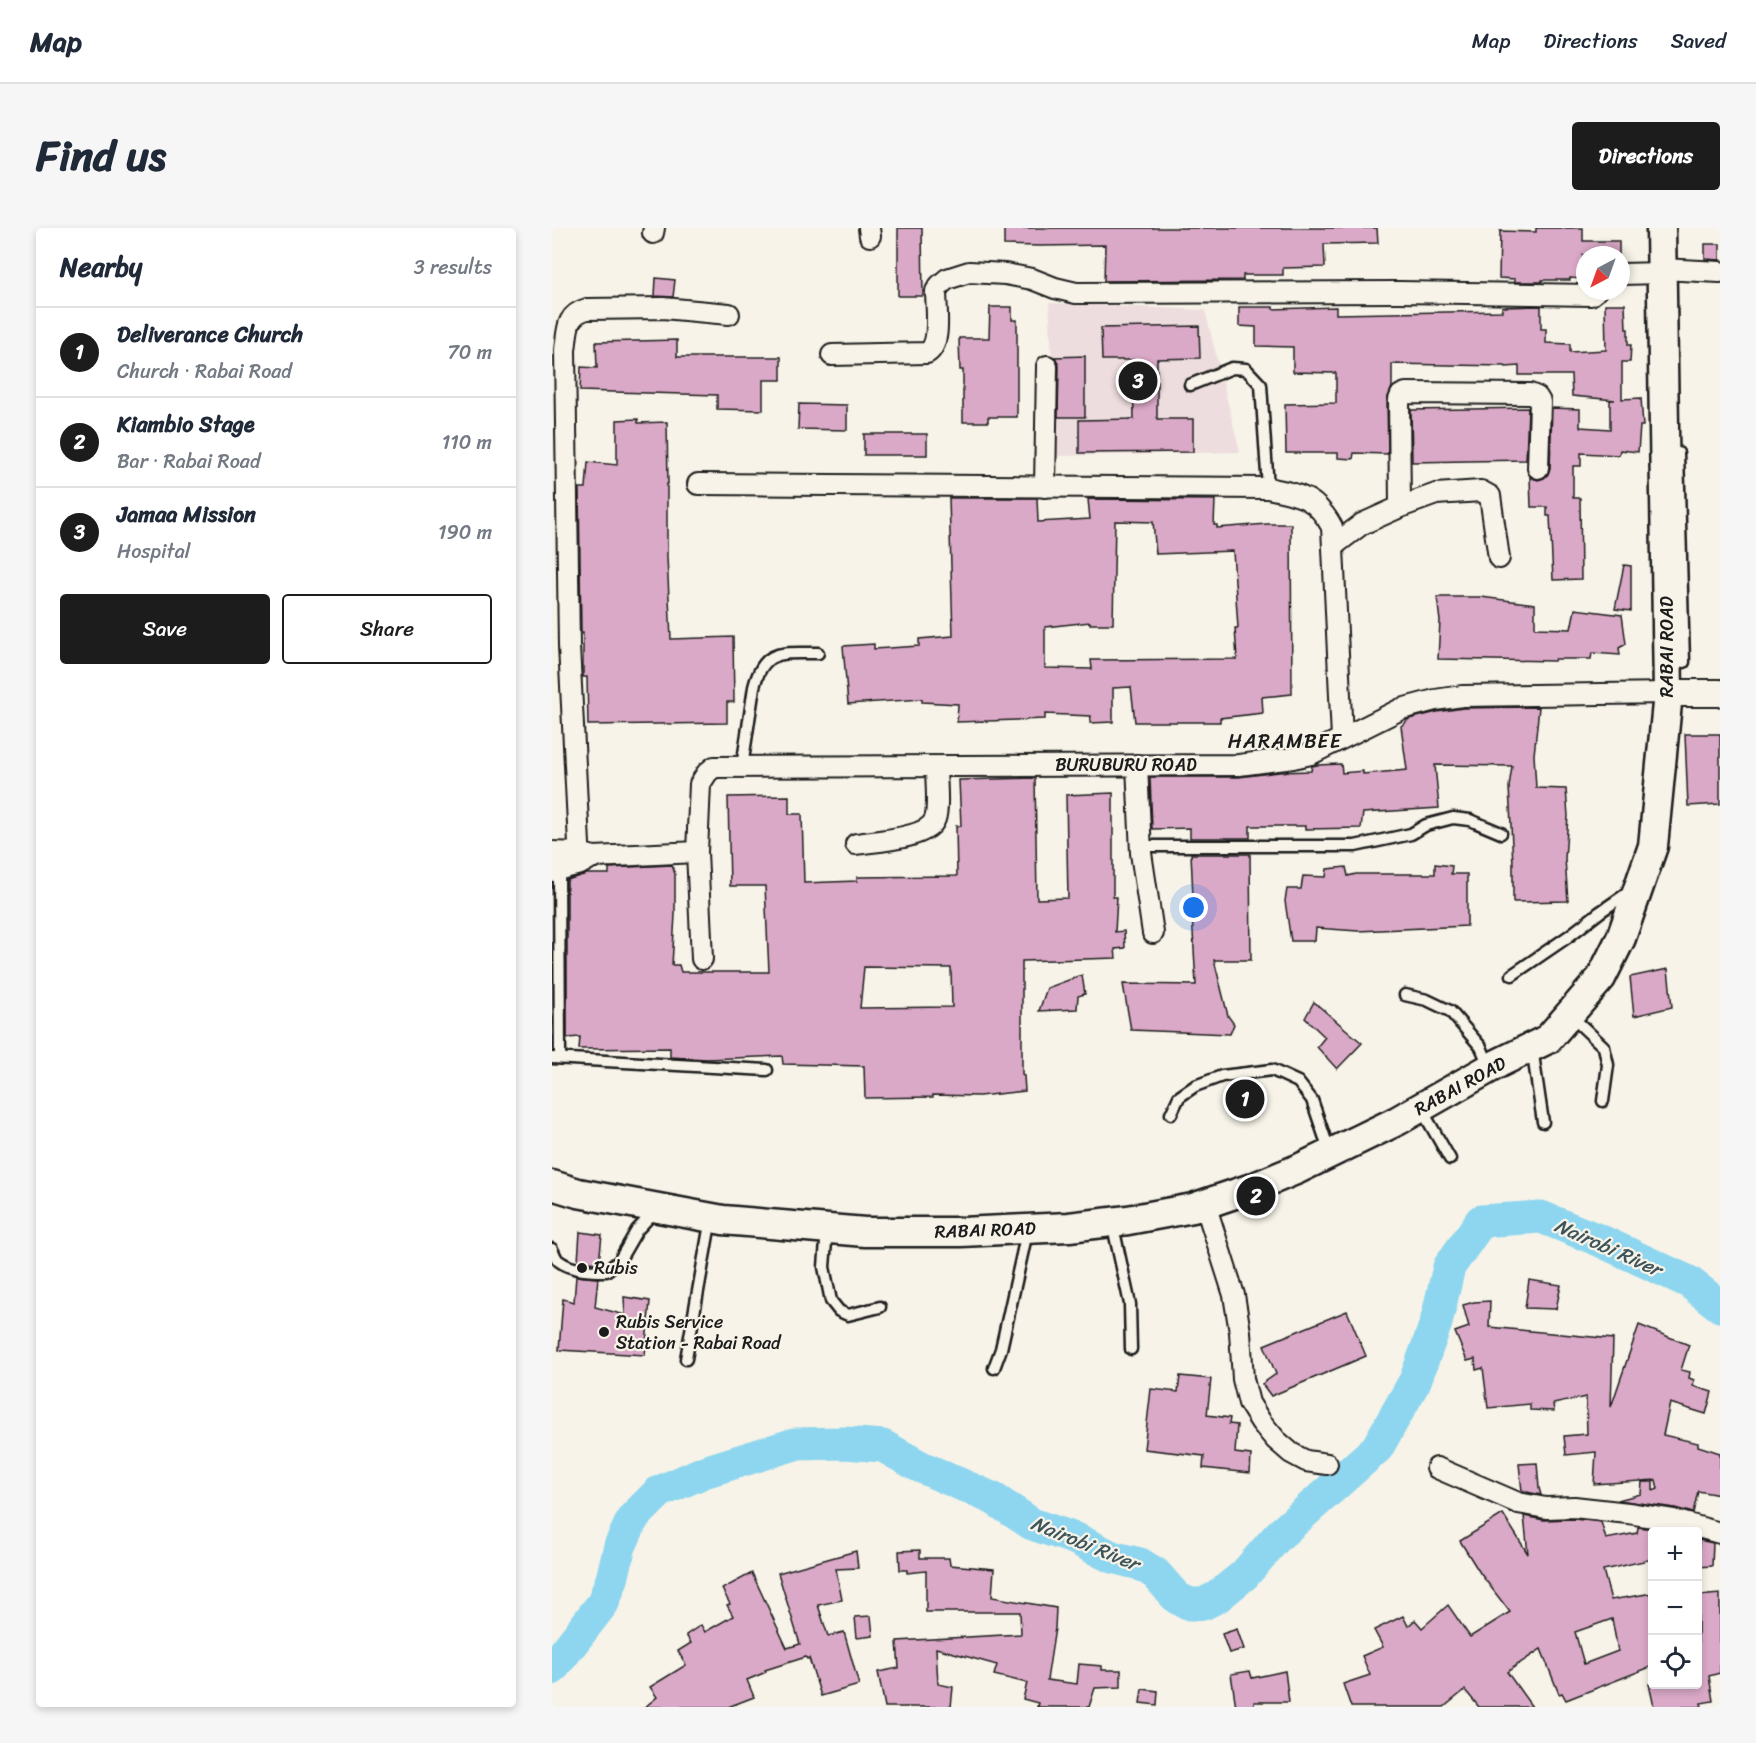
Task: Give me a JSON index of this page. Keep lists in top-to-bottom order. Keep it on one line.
{"streets":{"main road":["RABAI ROAD"],"street":["BURUBURU ROAD"]},"crossings":[["RABAI ROAD","BURUBURU ROAD"]],"districts":["HARAMBEE"],"water":["Nairobi River"],"places":["Rubis","Rubis Service Station - Rabai Road"],"north":"bottom left","page":{"header":"Map","nav":["Map","Directions","Saved"],"title":"Find us","buttons":["Directions",["Save","Share"]],"heading":["Nearby","3 results"],"list":[{"mark":"1","name":"Deliverance Church","note":"Church · Rabai Road","value":"70 m"},{"mark":"2","name":"Kiambio Stage","note":"Bar · Rabai Road","value":"110 m"},{"mark":"3","name":"Jamaa Mission","note":"Hospital","value":"190 m"}],"pins":["3","1","2"],"map_buttons":["+","−"]}}
